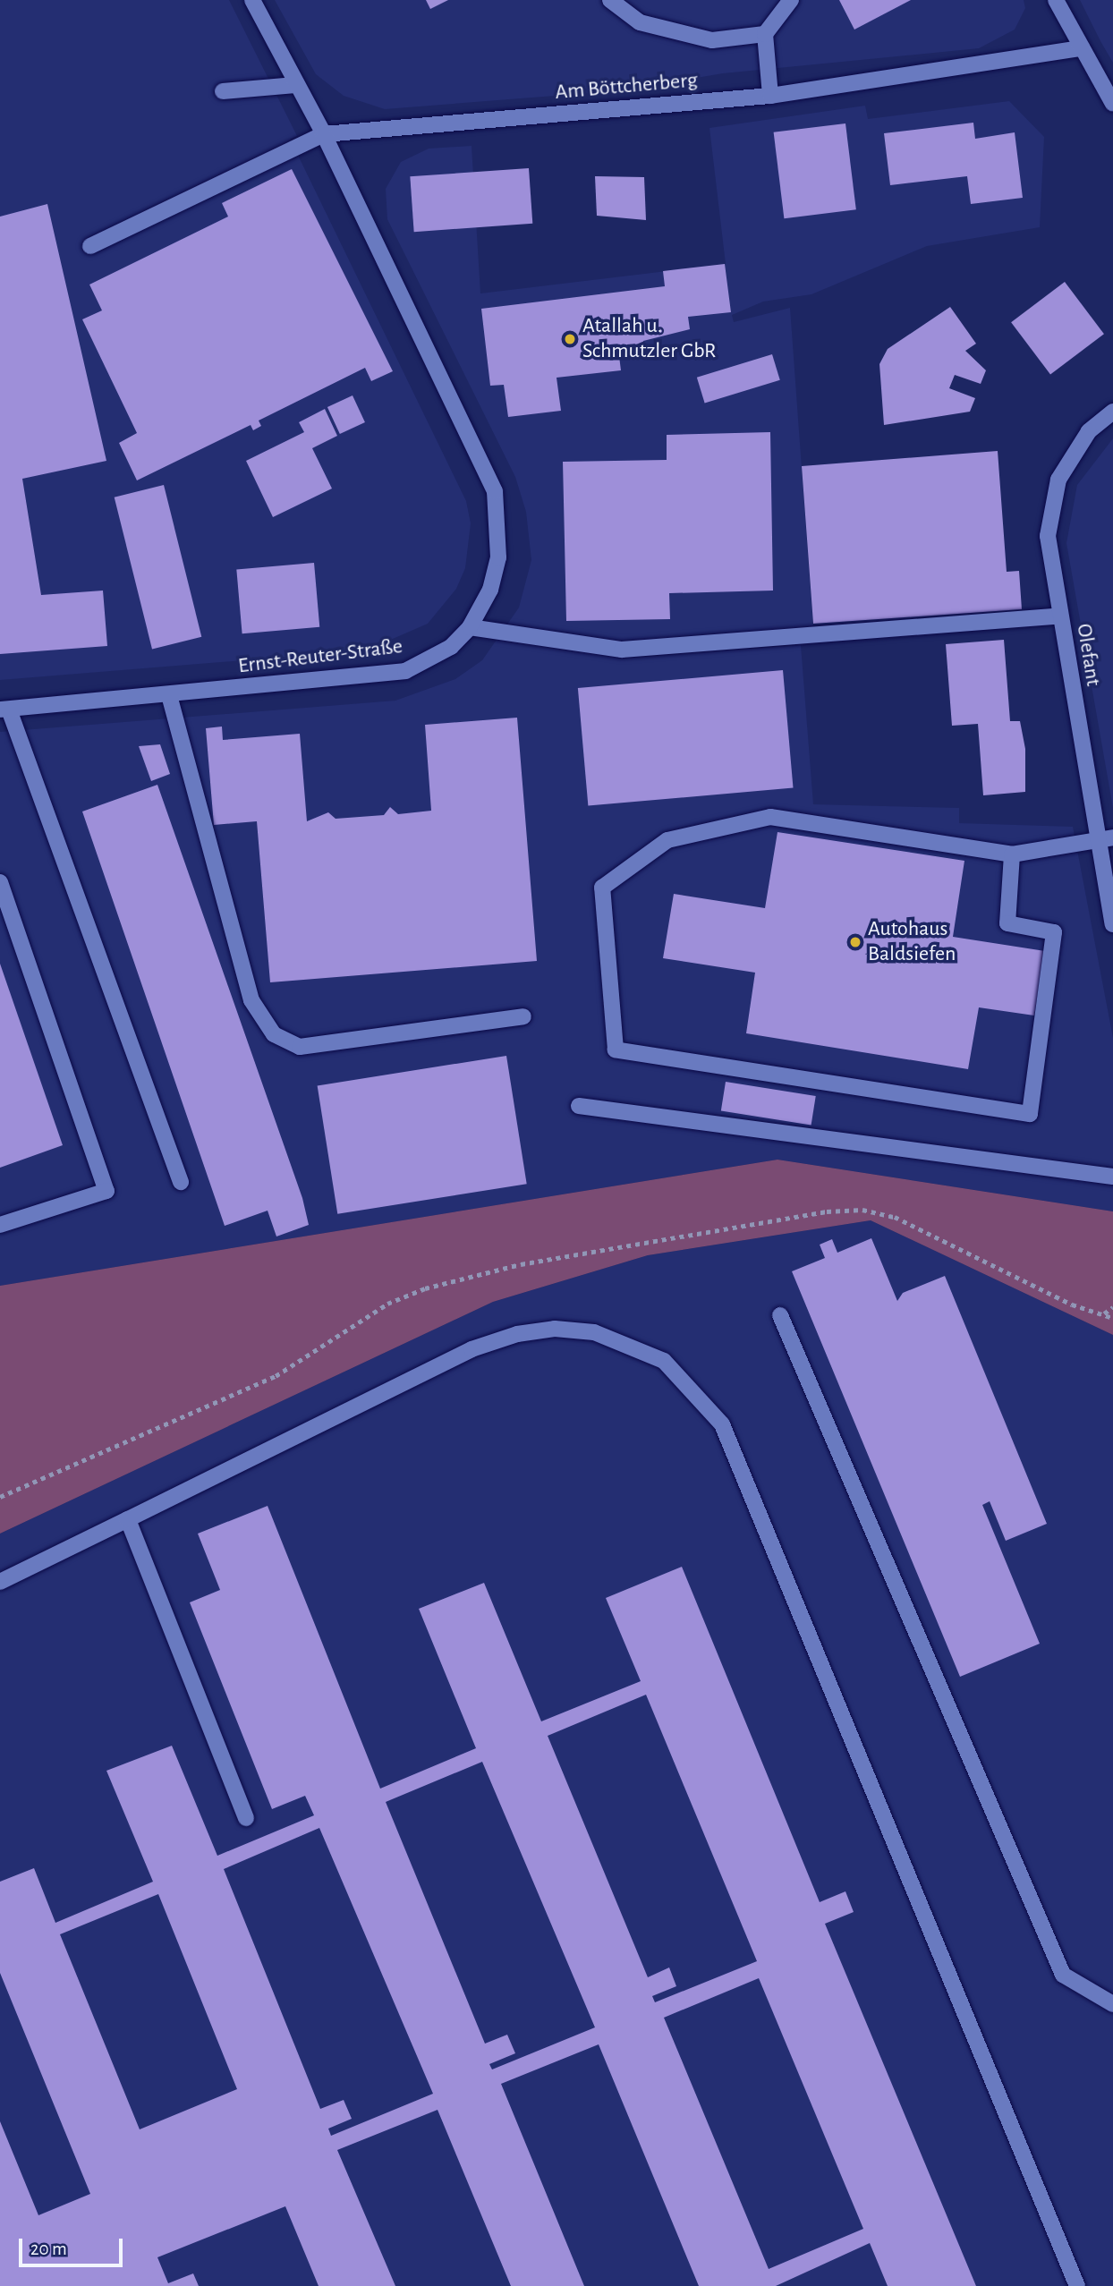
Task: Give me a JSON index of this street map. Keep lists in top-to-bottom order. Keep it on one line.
{"streets":{"street":["Am Böttcherberg","Olefant","Ernst-Reuter-Straße"]},"crossings":[["Am Böttcherberg","Ernst-Reuter-Straße"]],"places":["Atallah u. Schmutzler GbR","Autohaus Baldsiefen"],"scale_bar":"20 m"}
